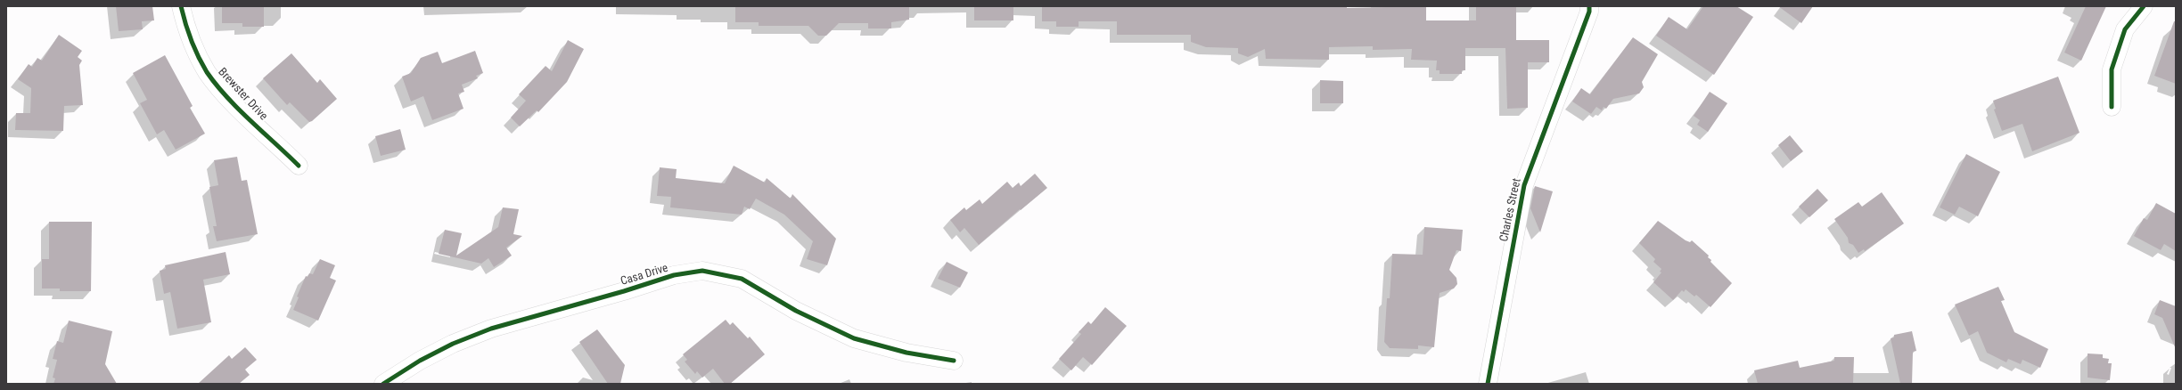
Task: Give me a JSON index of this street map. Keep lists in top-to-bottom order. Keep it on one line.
{"streets":{"street":["Brewster Drive","Charles Street","Casa Drive"]}}
